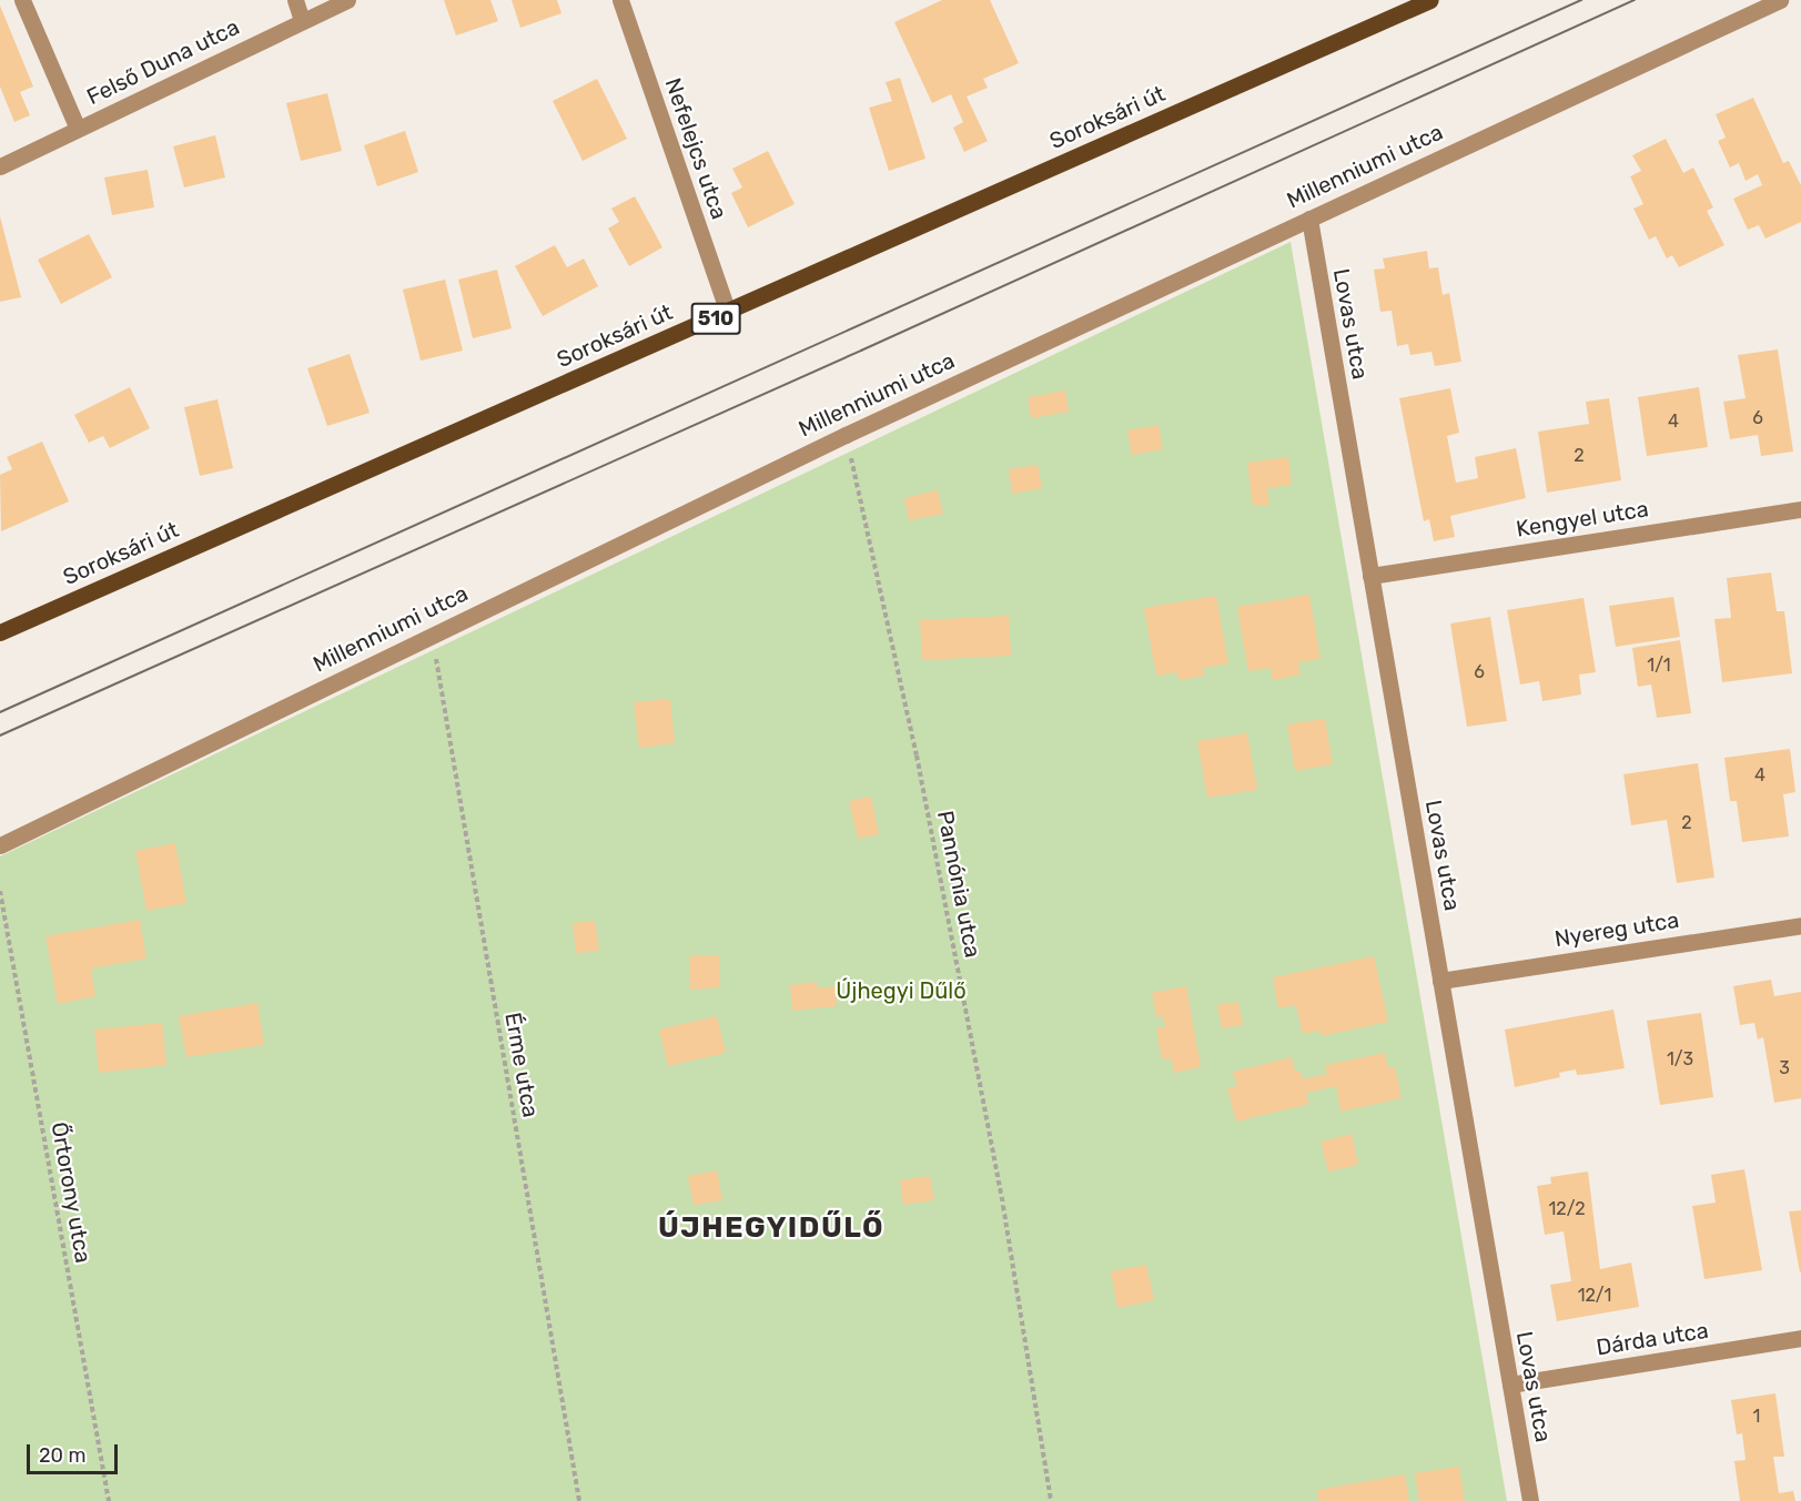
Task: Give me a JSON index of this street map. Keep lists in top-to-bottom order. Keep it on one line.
{"streets":{"main road":["Soroksári út","510"],"street":["Felső Duna utca","Nefelejcs utca","Millenniumi utca","Lovas utca","Kengyel utca","Nyereg utca","Dárda utca"],"path":["Pannónia utca","Érme utca","Őrtorony utca"]},"crossings":[["Soroksári út","Nefelejcs utca"],["Millenniumi utca","Lovas utca"],["Millenniumi utca","Pannónia utca"],["Millenniumi utca","Érme utca"],["Lovas utca","Kengyel utca"],["Lovas utca","Nyereg utca"],["Lovas utca","Dárda utca"]],"districts":["ÚJHEGYIDŰLŐ"],"parks":["Újhegyi Dűlő"],"house_numbers":["6","4","2","1/1","6","4","2","1/3","3","12/2","12/1","1"],"scale_bar":"20 m"}
